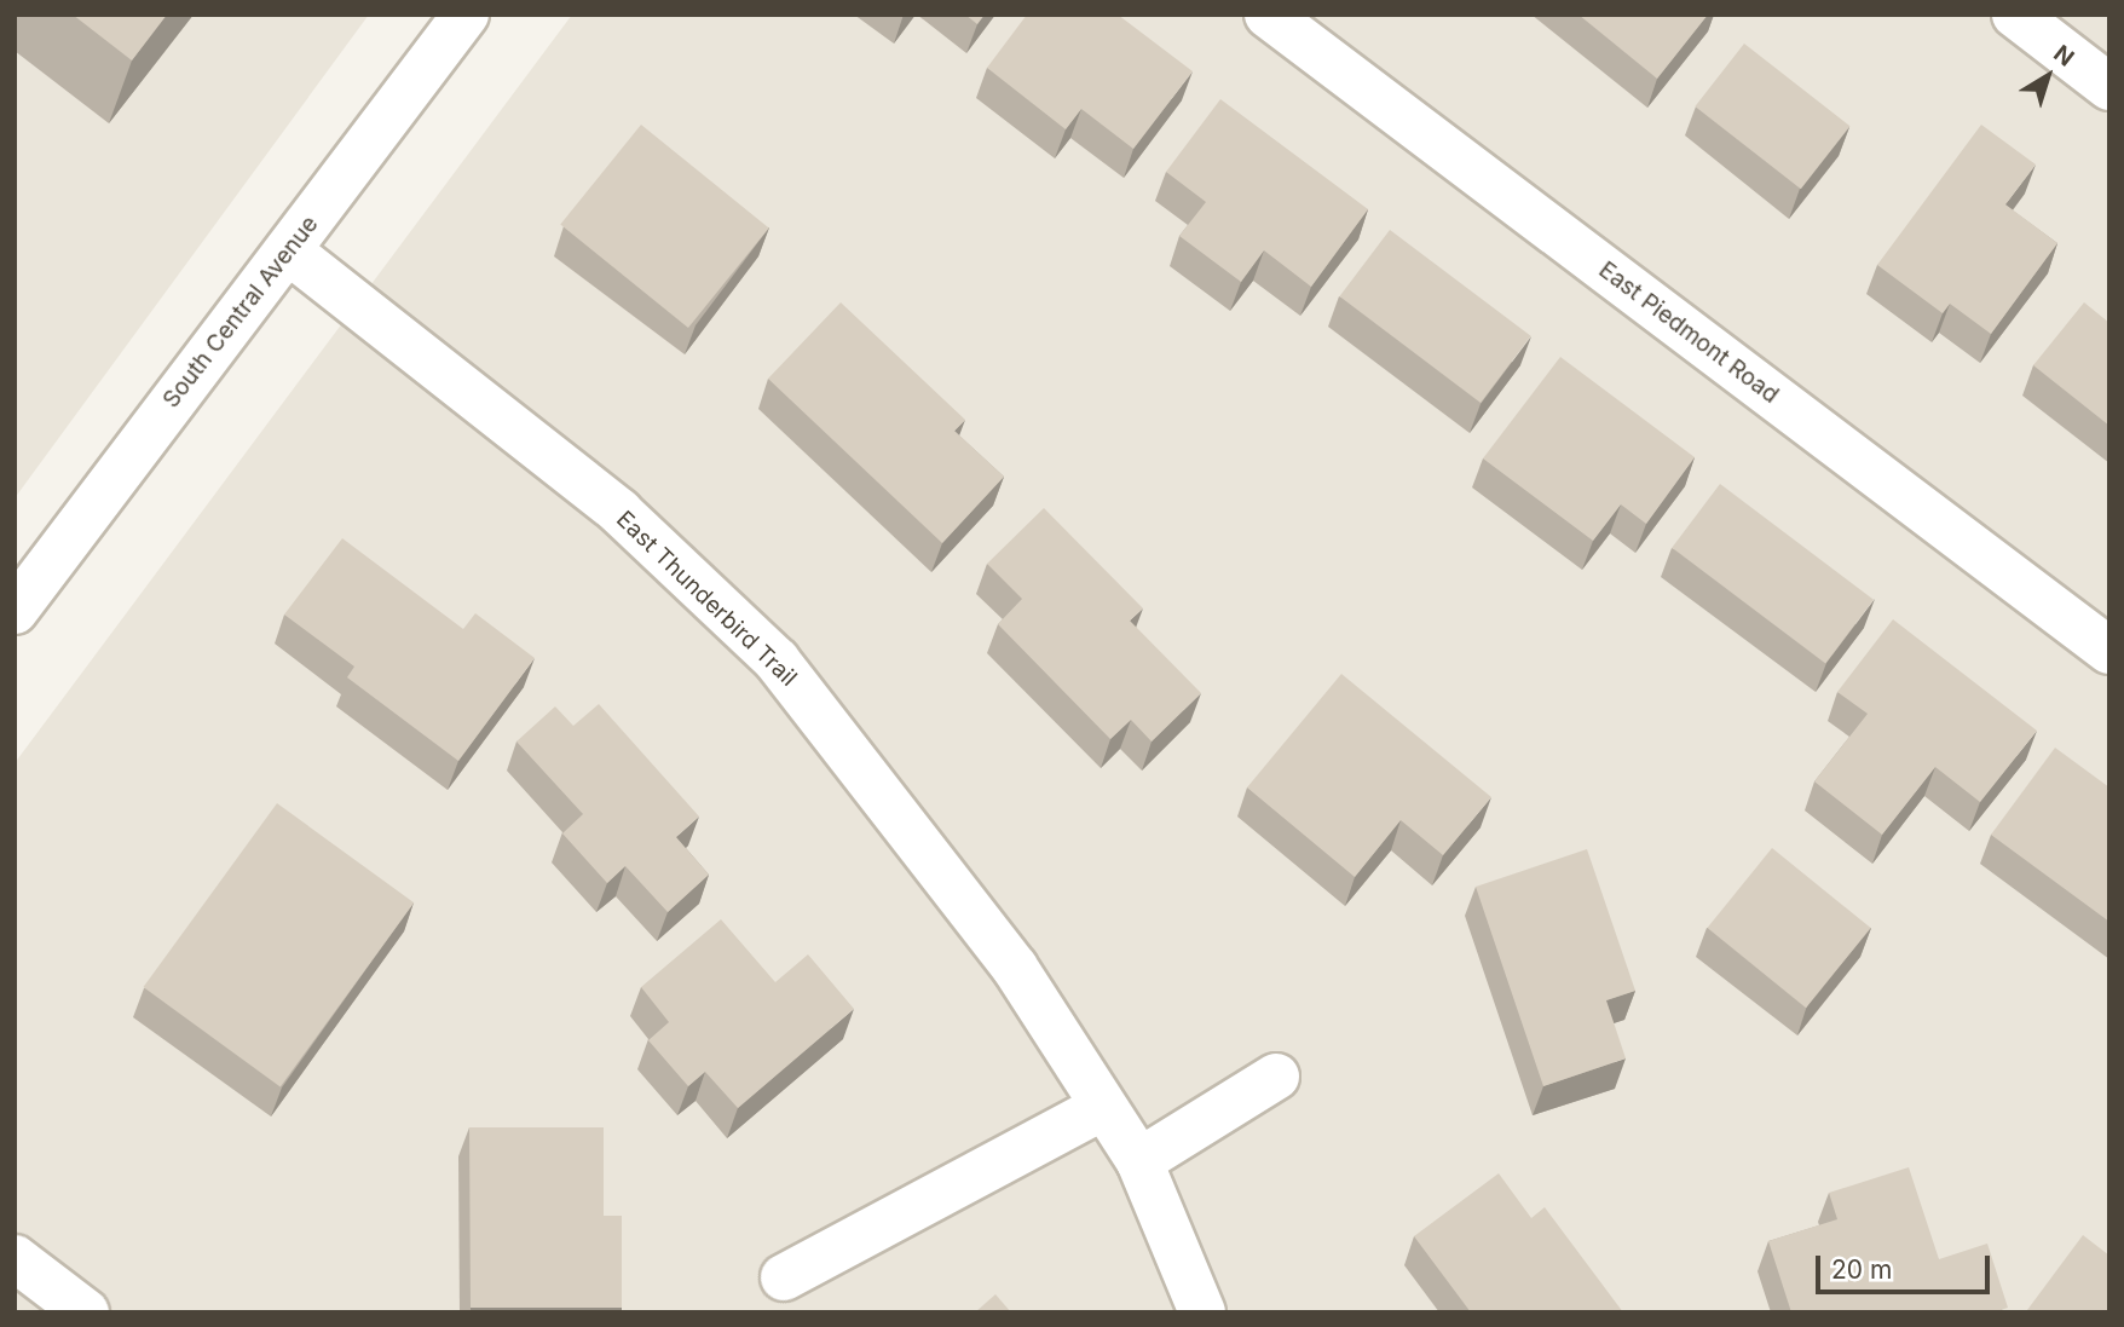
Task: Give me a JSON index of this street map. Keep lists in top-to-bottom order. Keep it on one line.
{"streets":{"street":["South Central Avenue","East Piedmont Road","East Thunderbird Trail"]},"crossings":[["South Central Avenue","East Thunderbird Trail"]],"scale_bar":"20 m","north":"top right"}
